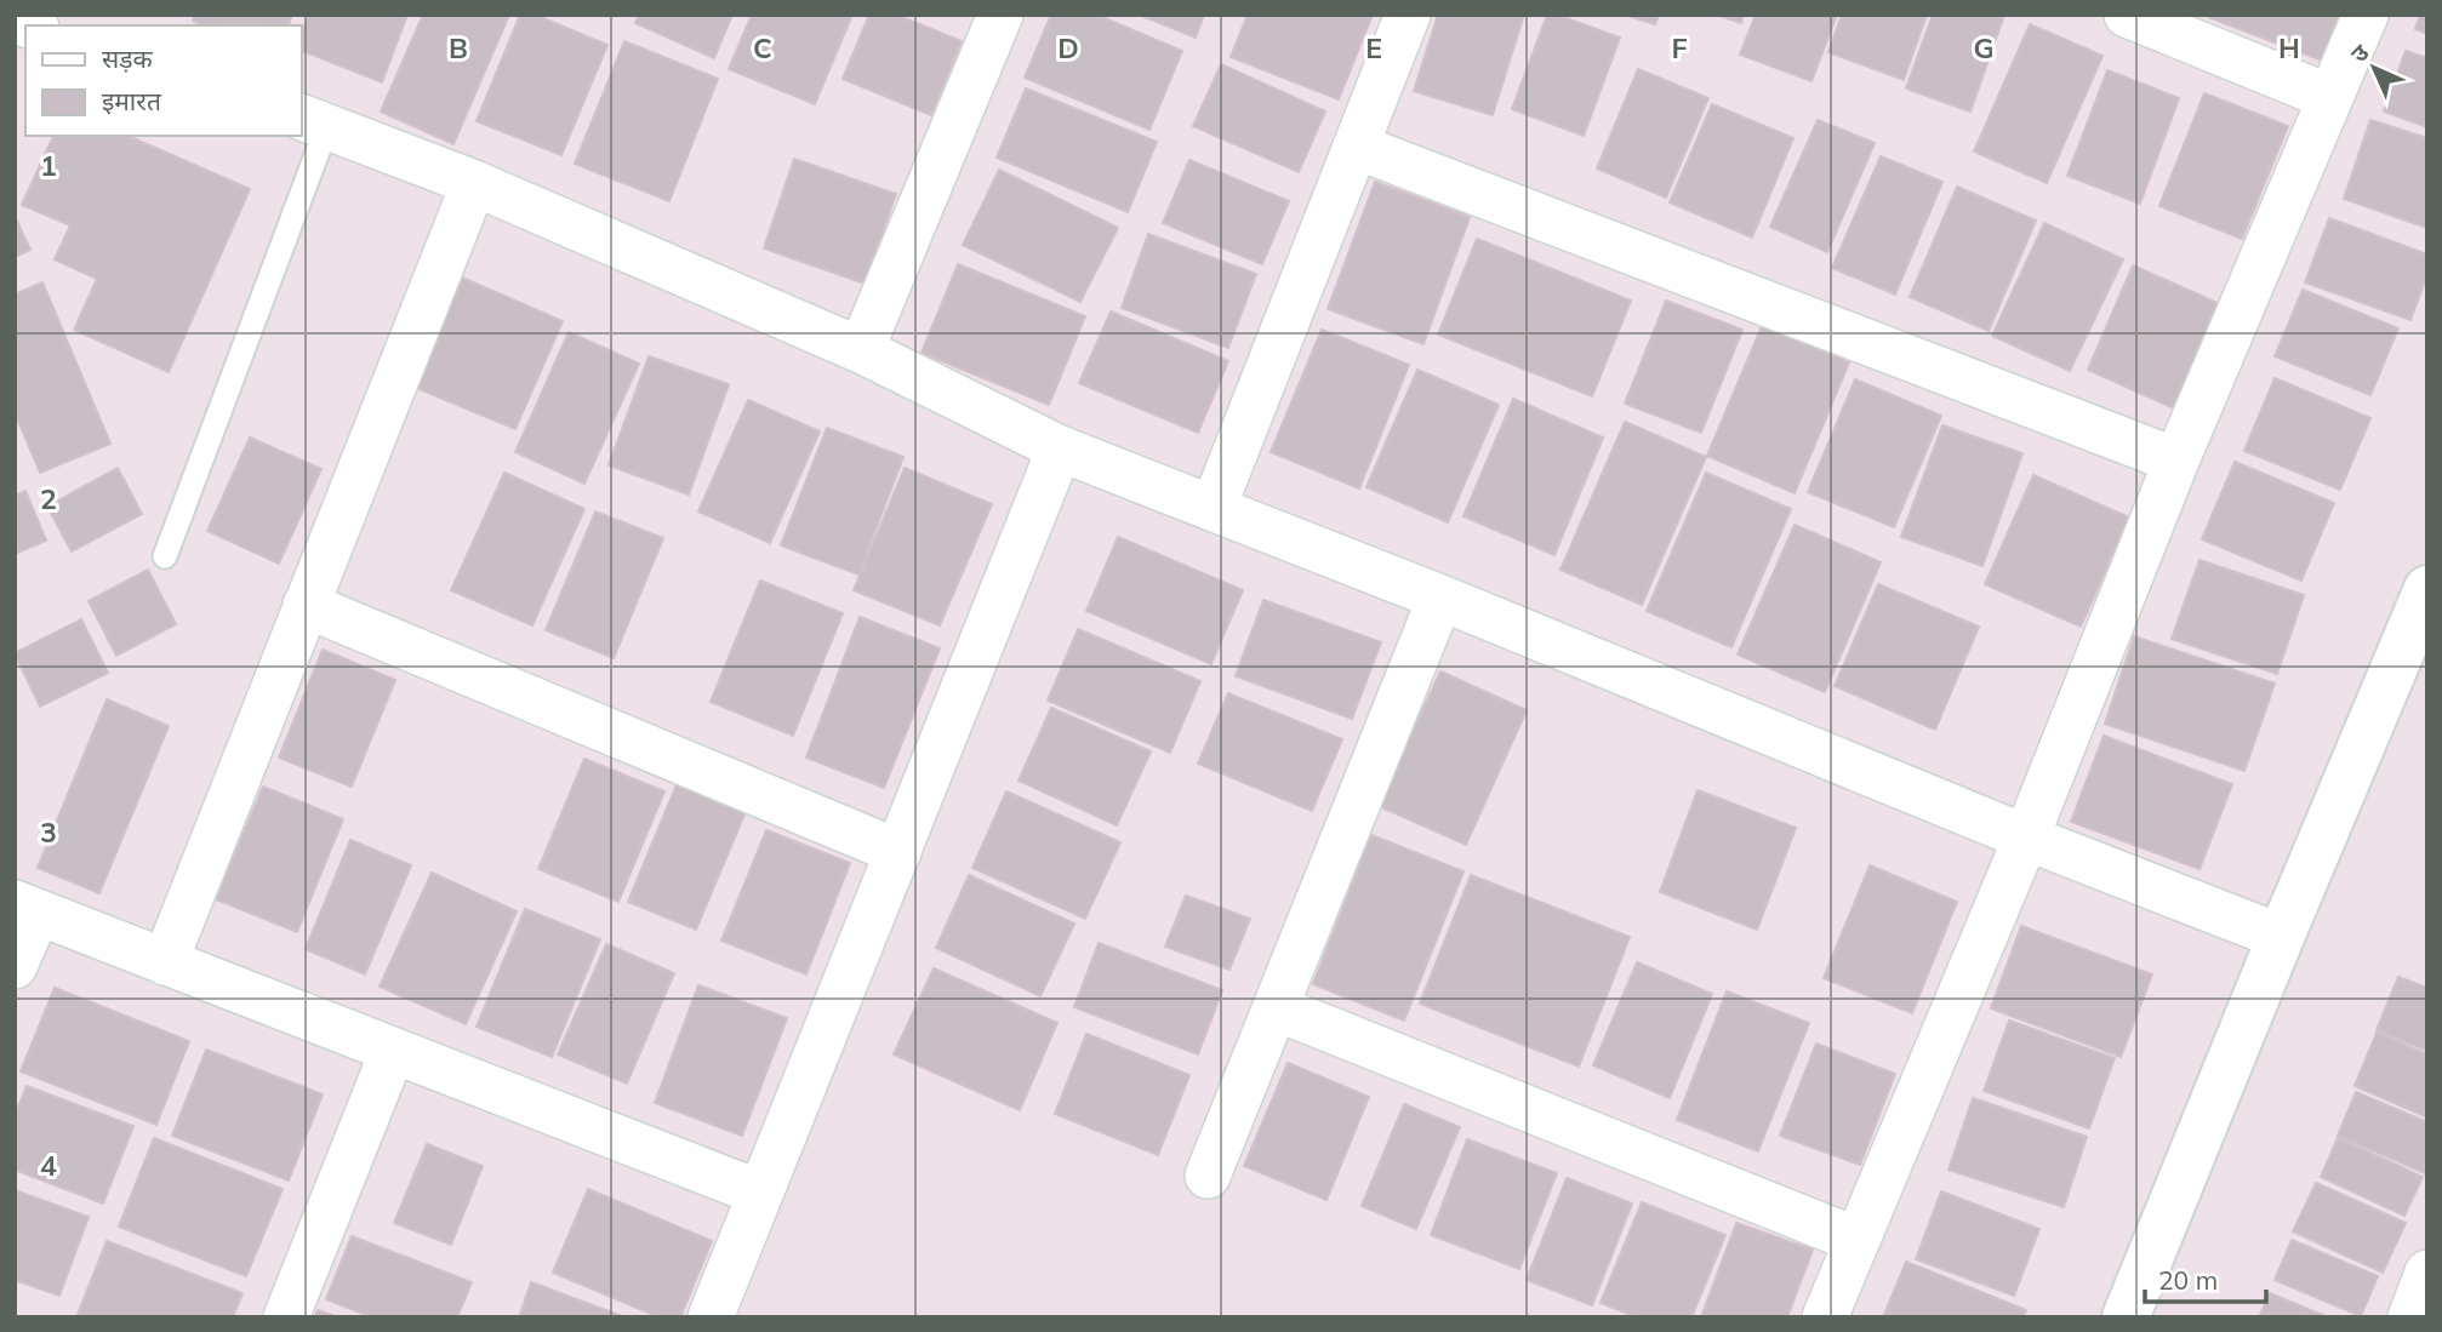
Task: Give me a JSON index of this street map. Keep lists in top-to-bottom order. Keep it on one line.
{"legend":["सड़क","इमारत"],"scale_bar":"20 m","north":"top left","grid":{"columns":["B","C","D","E","F","G","H"],"rows":["1","2","3","4"]}}
